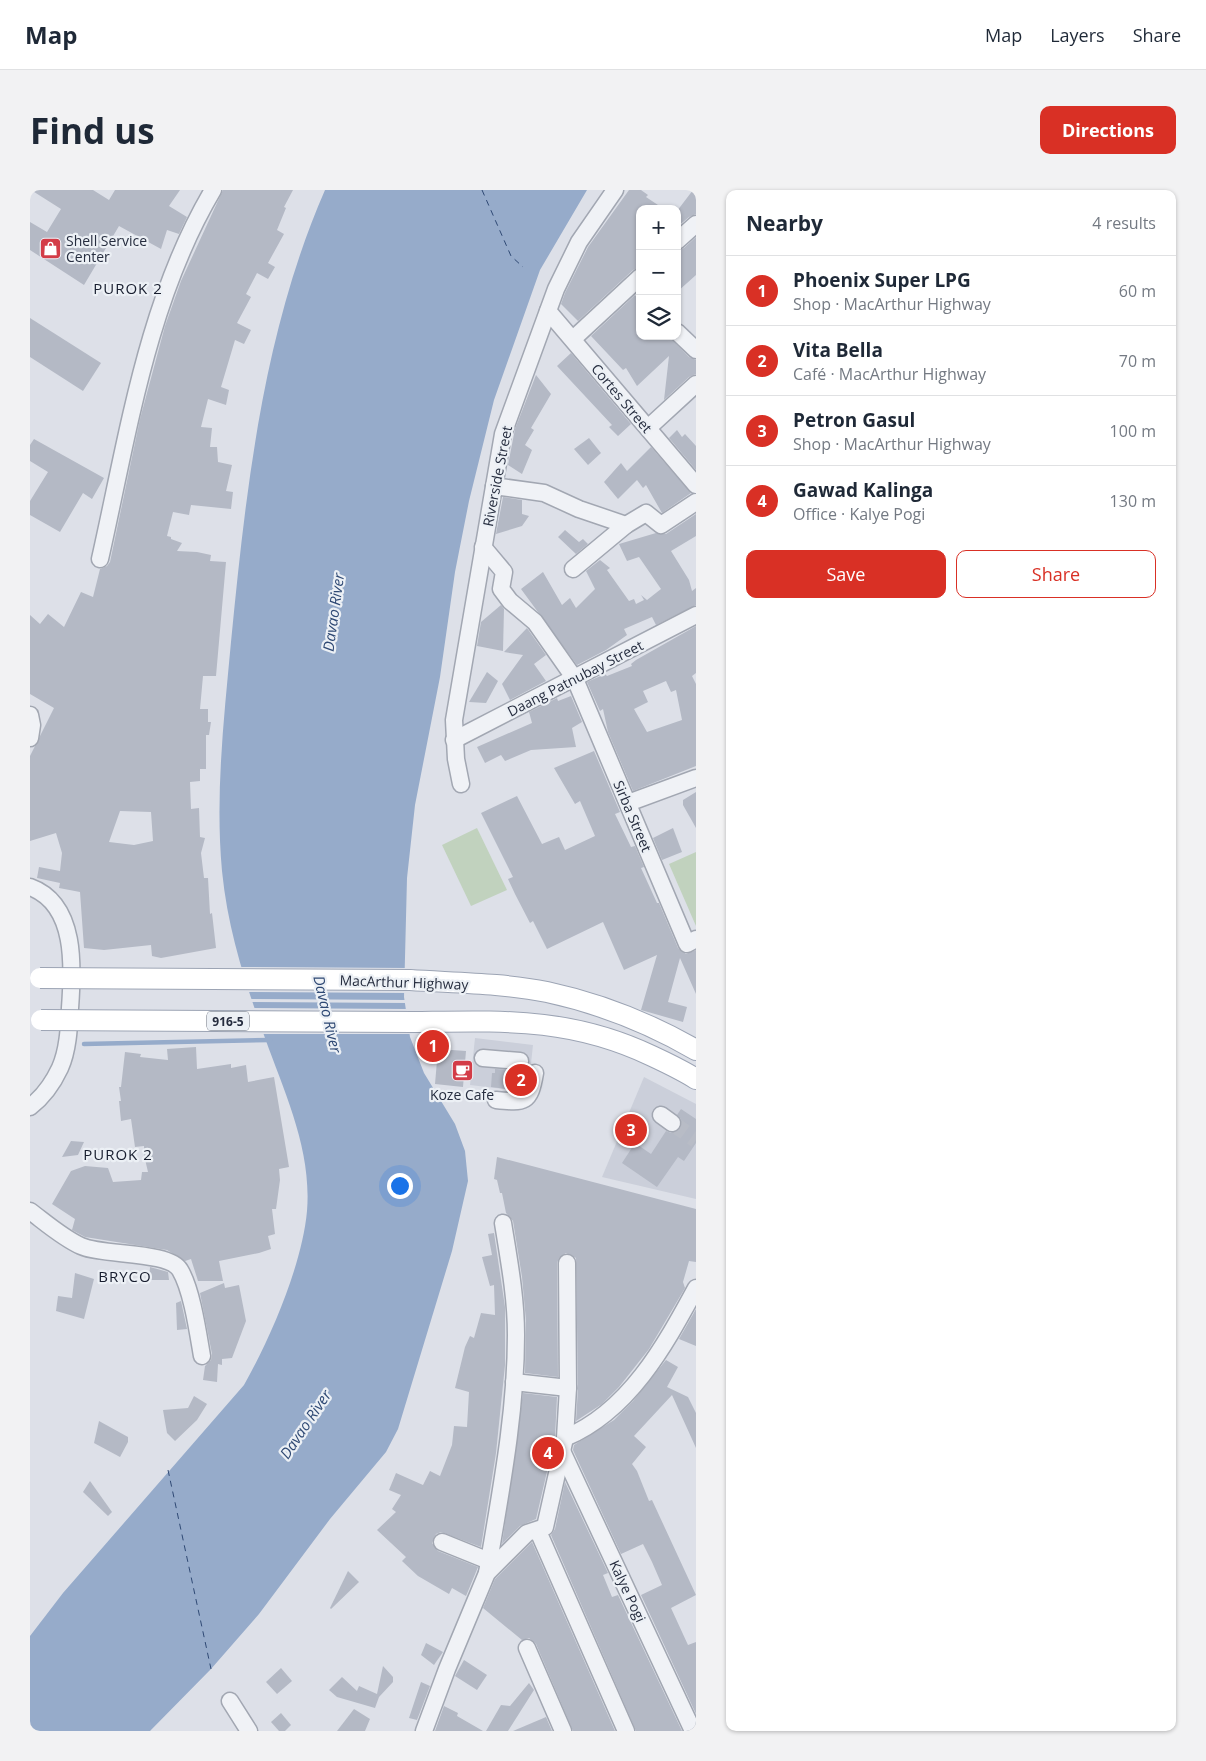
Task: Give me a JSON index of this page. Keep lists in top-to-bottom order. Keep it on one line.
{"streets":{"main road":["MacArthur Highway","916-5"],"street":["Cortes Street","Riverside Street","Daang Patnubay Street","Sirba Street","Kalye Pogi"]},"crossings":[["Cortes Street","Riverside Street"],["Riverside Street","Daang Patnubay Street"],["Riverside Street","Sirba Street"],["Daang Patnubay Street","Sirba Street"]],"districts":["PUROK 2","PUROK 2","BRYCO"],"water":["Davao River"],"places":{"shop":["Shell Service Center"],"cafe":["Koze Cafe"]},"page":{"header":"Map","nav":["Map","Layers","Share"],"buttons":["Directions",["Save","Share"]],"title":"Find us","heading":["Nearby","4 results"],"map_buttons":["+","−"],"list":[{"mark":"1","name":"Phoenix Super LPG","note":"Shop · MacArthur Highway","value":"60 m"},{"mark":"2","name":"Vita Bella","note":"Café · MacArthur Highway","value":"70 m"},{"mark":"3","name":"Petron Gasul","note":"Shop · MacArthur Highway","value":"100 m"},{"mark":"4","name":"Gawad Kalinga","note":"Office · Kalye Pogi","value":"130 m"}],"pins":["1","2","3","4"]}}
